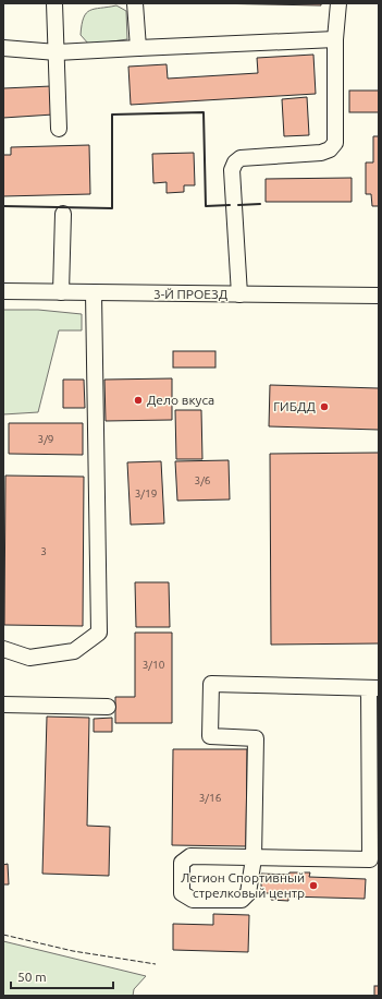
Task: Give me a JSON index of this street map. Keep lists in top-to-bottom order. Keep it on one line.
{"streets":{"street":["3-Й ПРОЕЗД"]},"places":["Дело вкуса","ГИБДД","Легион Спортивный стрелковый центр"],"house_numbers":["3/9","3/6","3/19","3","3/10","3/16"],"scale_bar":"50 m"}
